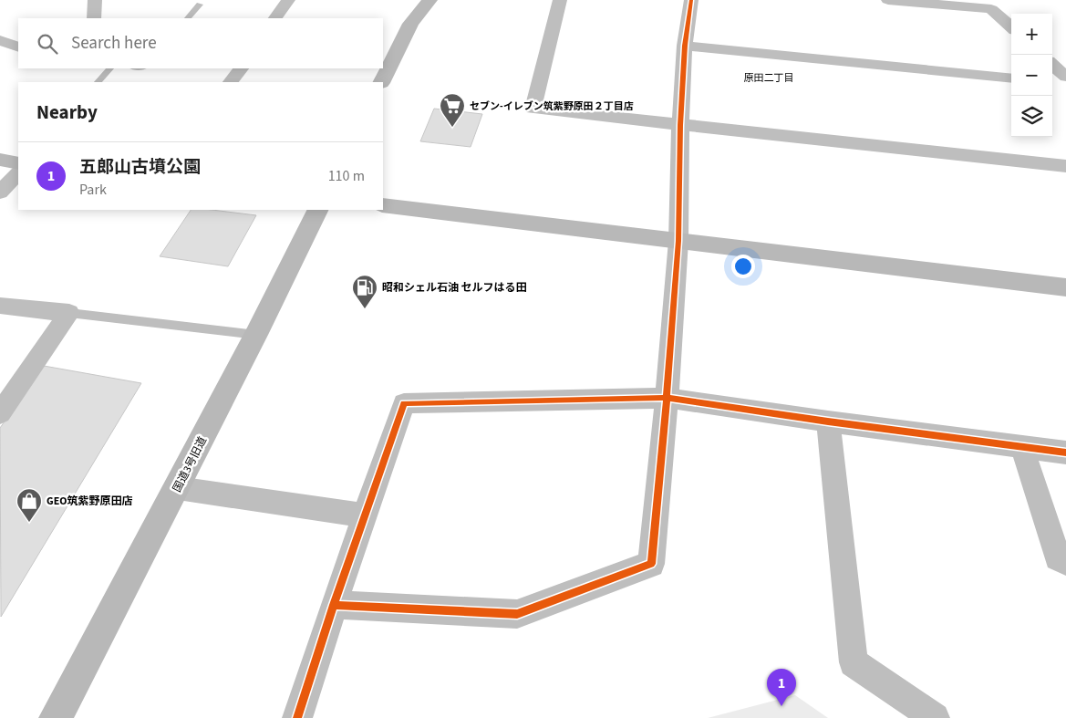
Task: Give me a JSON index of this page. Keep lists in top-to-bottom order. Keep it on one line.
{"streets":{"street":["国道3号旧道"]},"districts":["原田二丁目"],"places":{"supermarket":["セブン-イレブン筑紫野原田２丁目店"],"fuel station":["昭和シェル石油 セルフはる田"],"shop":["GEO筑紫野原田店"]},"page":{"map_buttons":["+","−"],"search":"Search here","heading":"Nearby","list":[{"mark":"1","name":"五郎山古墳公園","note":"Park","value":"110 m"}],"pins":"1"}}
